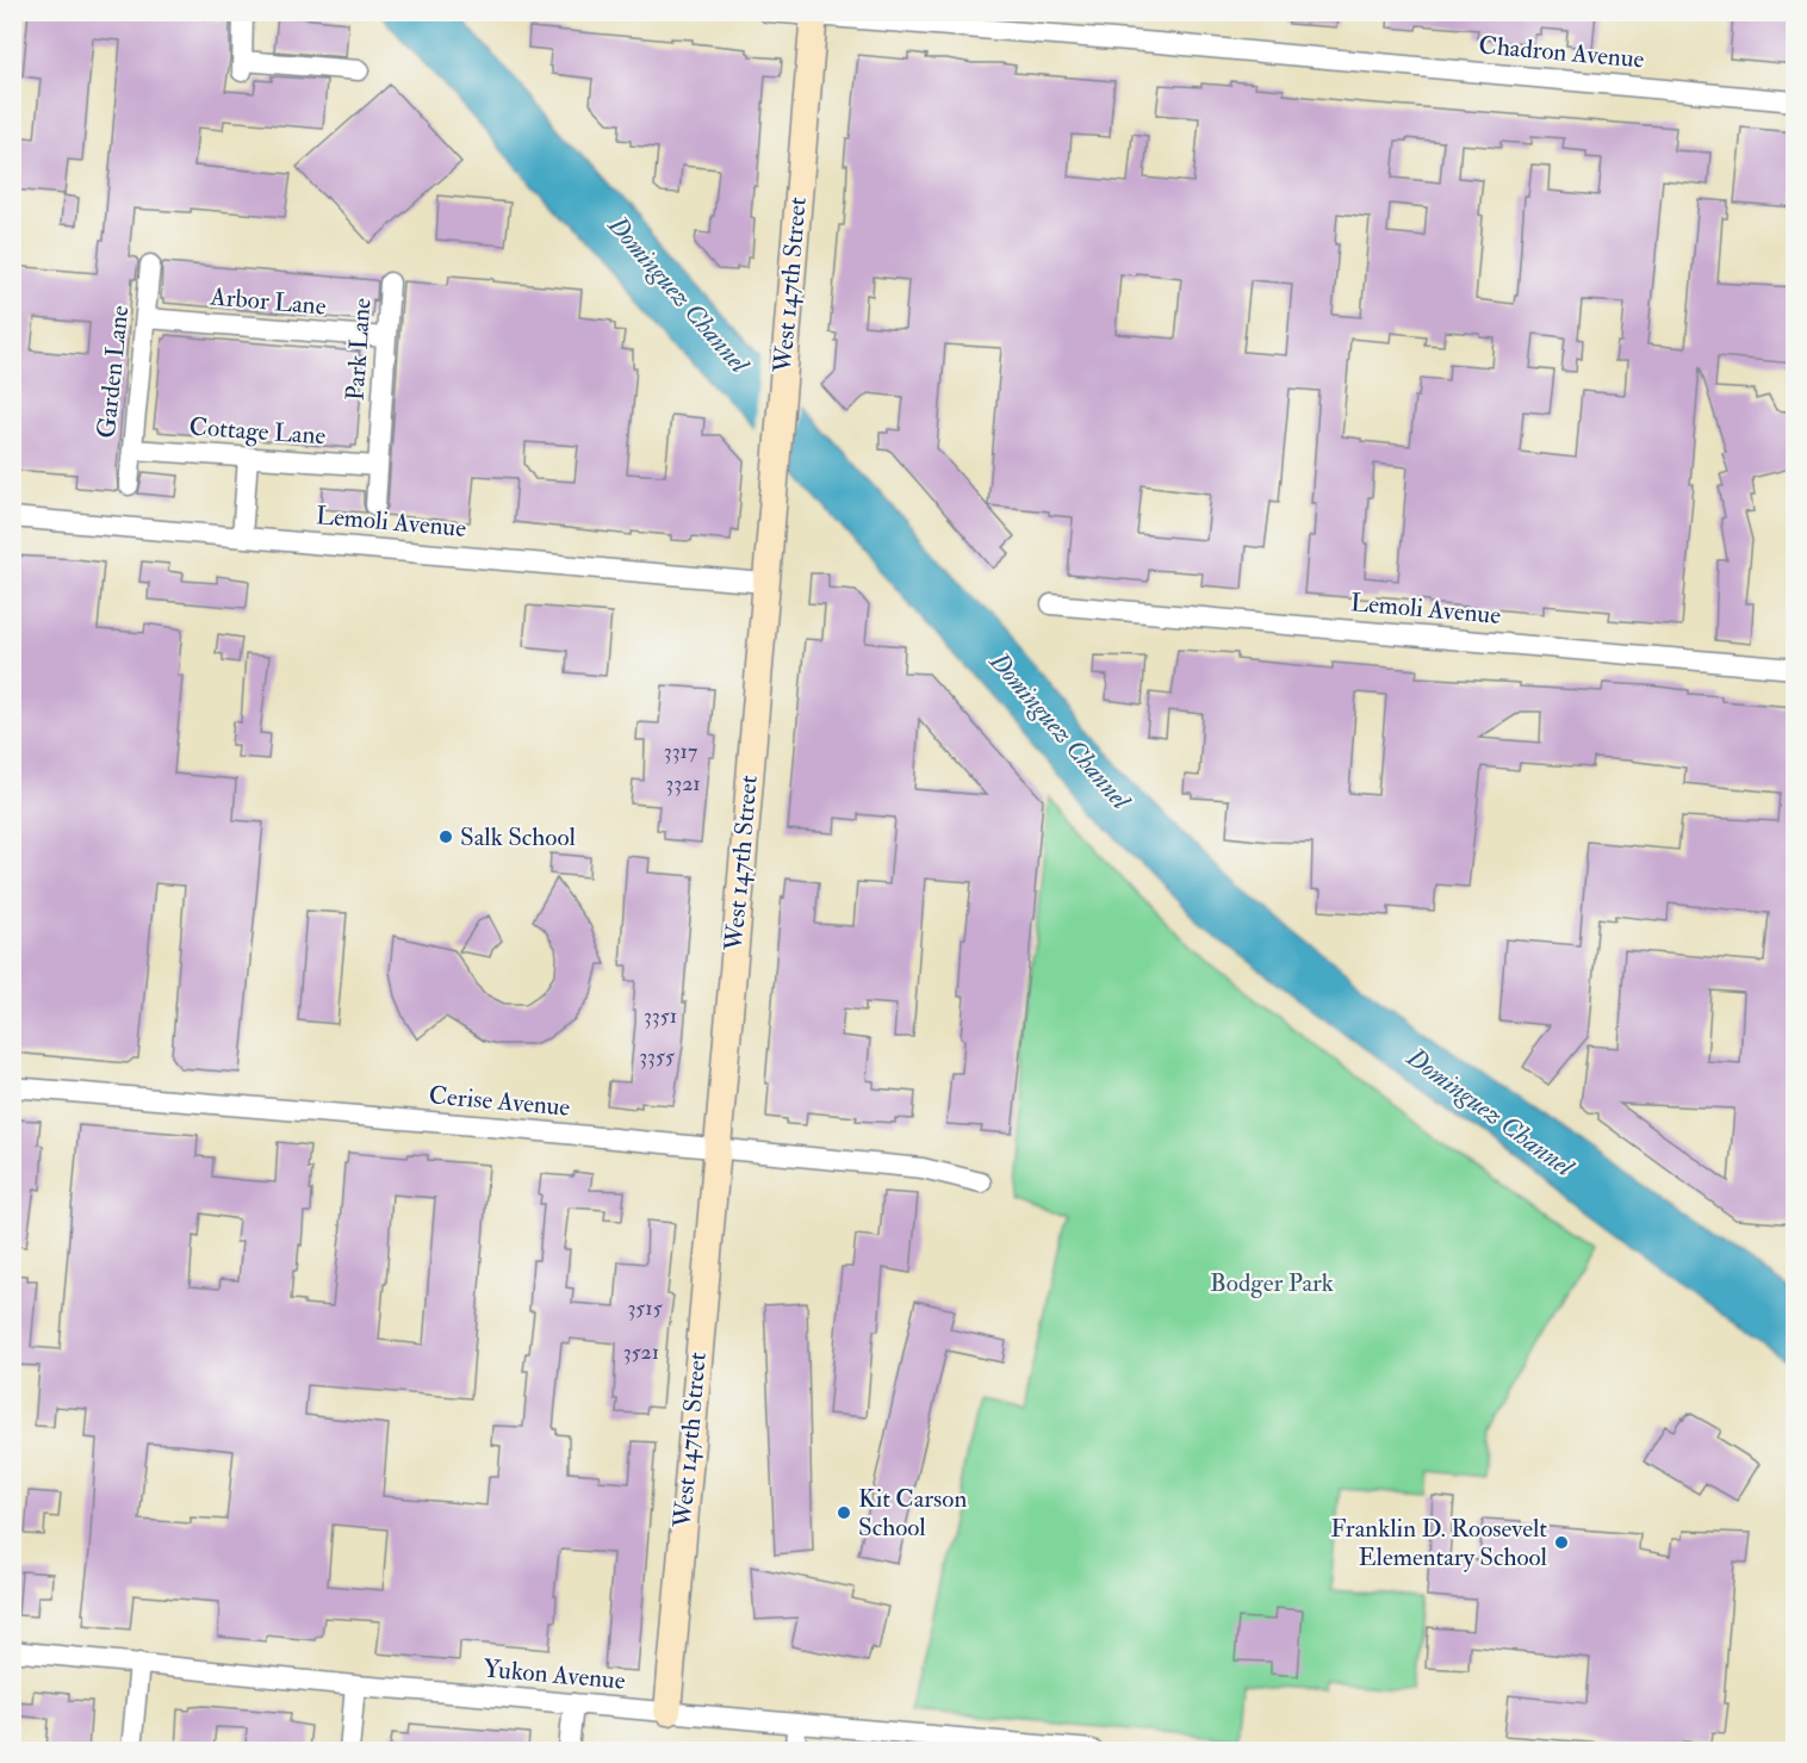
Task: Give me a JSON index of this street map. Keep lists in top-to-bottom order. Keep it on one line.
{"streets":{"street":["Chadron Avenue","West 147th Street","Arbor Lane","Park Lane","Garden Lane","Cottage Lane","Lemoli Avenue","Cerise Avenue","Yukon Avenue"]},"crossings":[["Chadron Avenue","West 147th Street"],["West 147th Street","Lemoli Avenue"],["West 147th Street","Cerise Avenue"],["West 147th Street","Yukon Avenue"],["Arbor Lane","Park Lane"],["Arbor Lane","Garden Lane"],["Park Lane","Cottage Lane"],["Garden Lane","Cottage Lane"]],"water":["Dominguez Channel"],"parks":["Bodger Park"],"places":["Salk School","Kit Carson School","Franklin D. Roosevelt Elementary School"],"house_numbers":["3317","3321","3351","3355","3515","3521"]}
